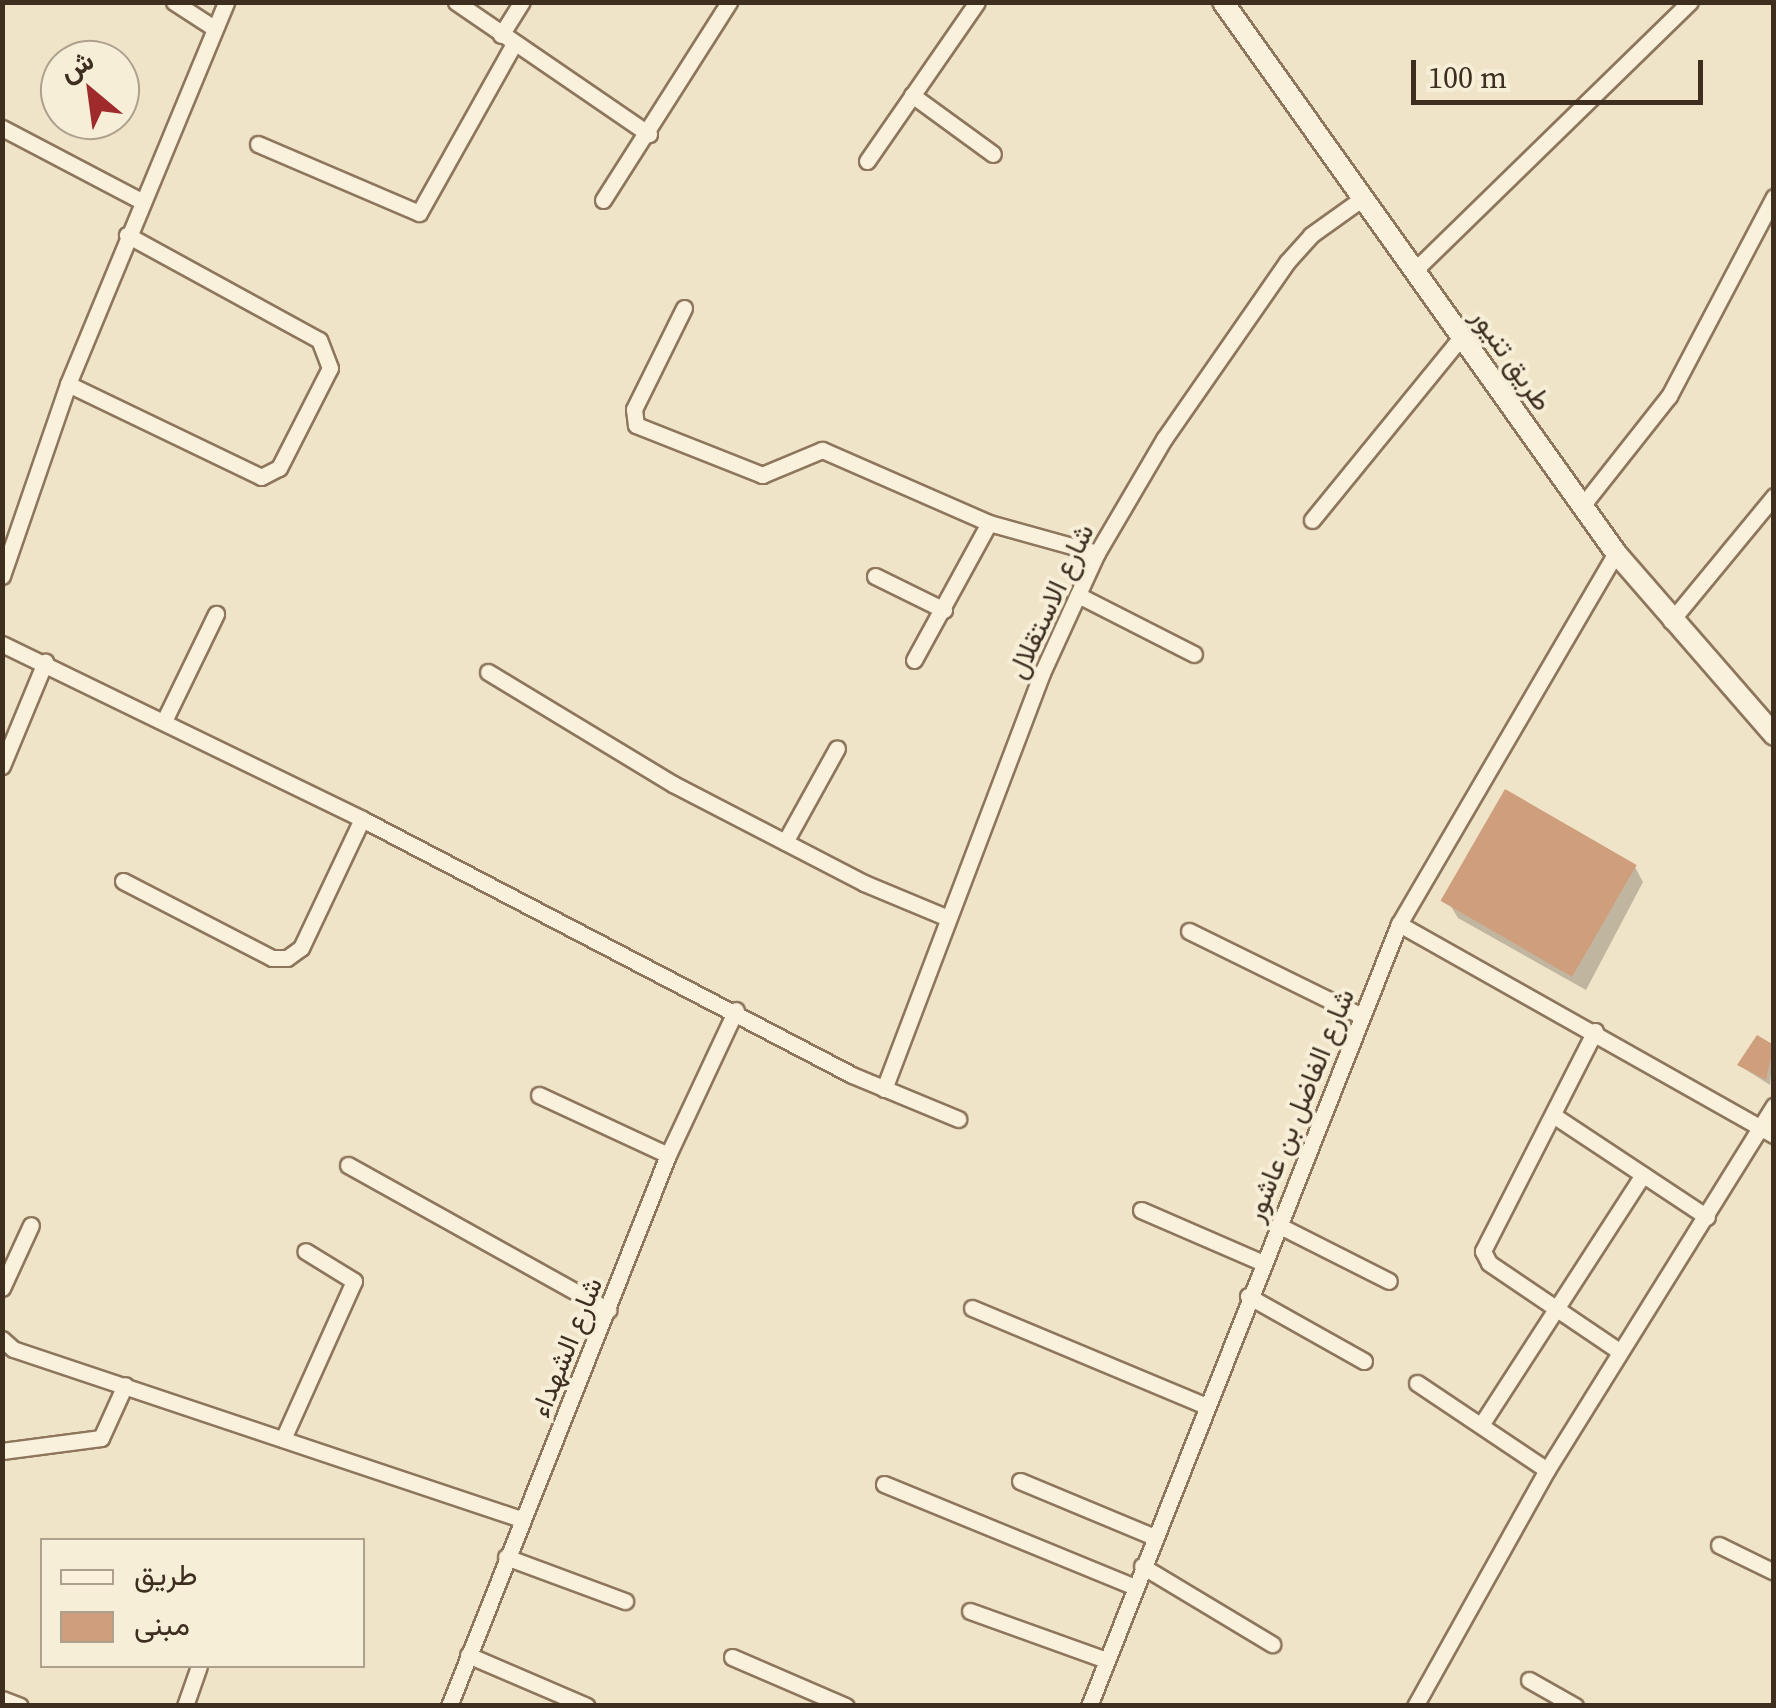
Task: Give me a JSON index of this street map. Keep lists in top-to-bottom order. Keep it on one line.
{"streets":{"main road":["طريق تنيور"],"street":["شارع الاستقلال","شارع الفاضل بن عاشور","شارع الشهداء"]},"crossings":[["طريق تنيور","شارع الاستقلال"],["طريق تنيور","شارع الفاضل بن عاشور"]],"legend":["طريق","مبنى"],"scale_bar":"100 m","north":"top left"}
